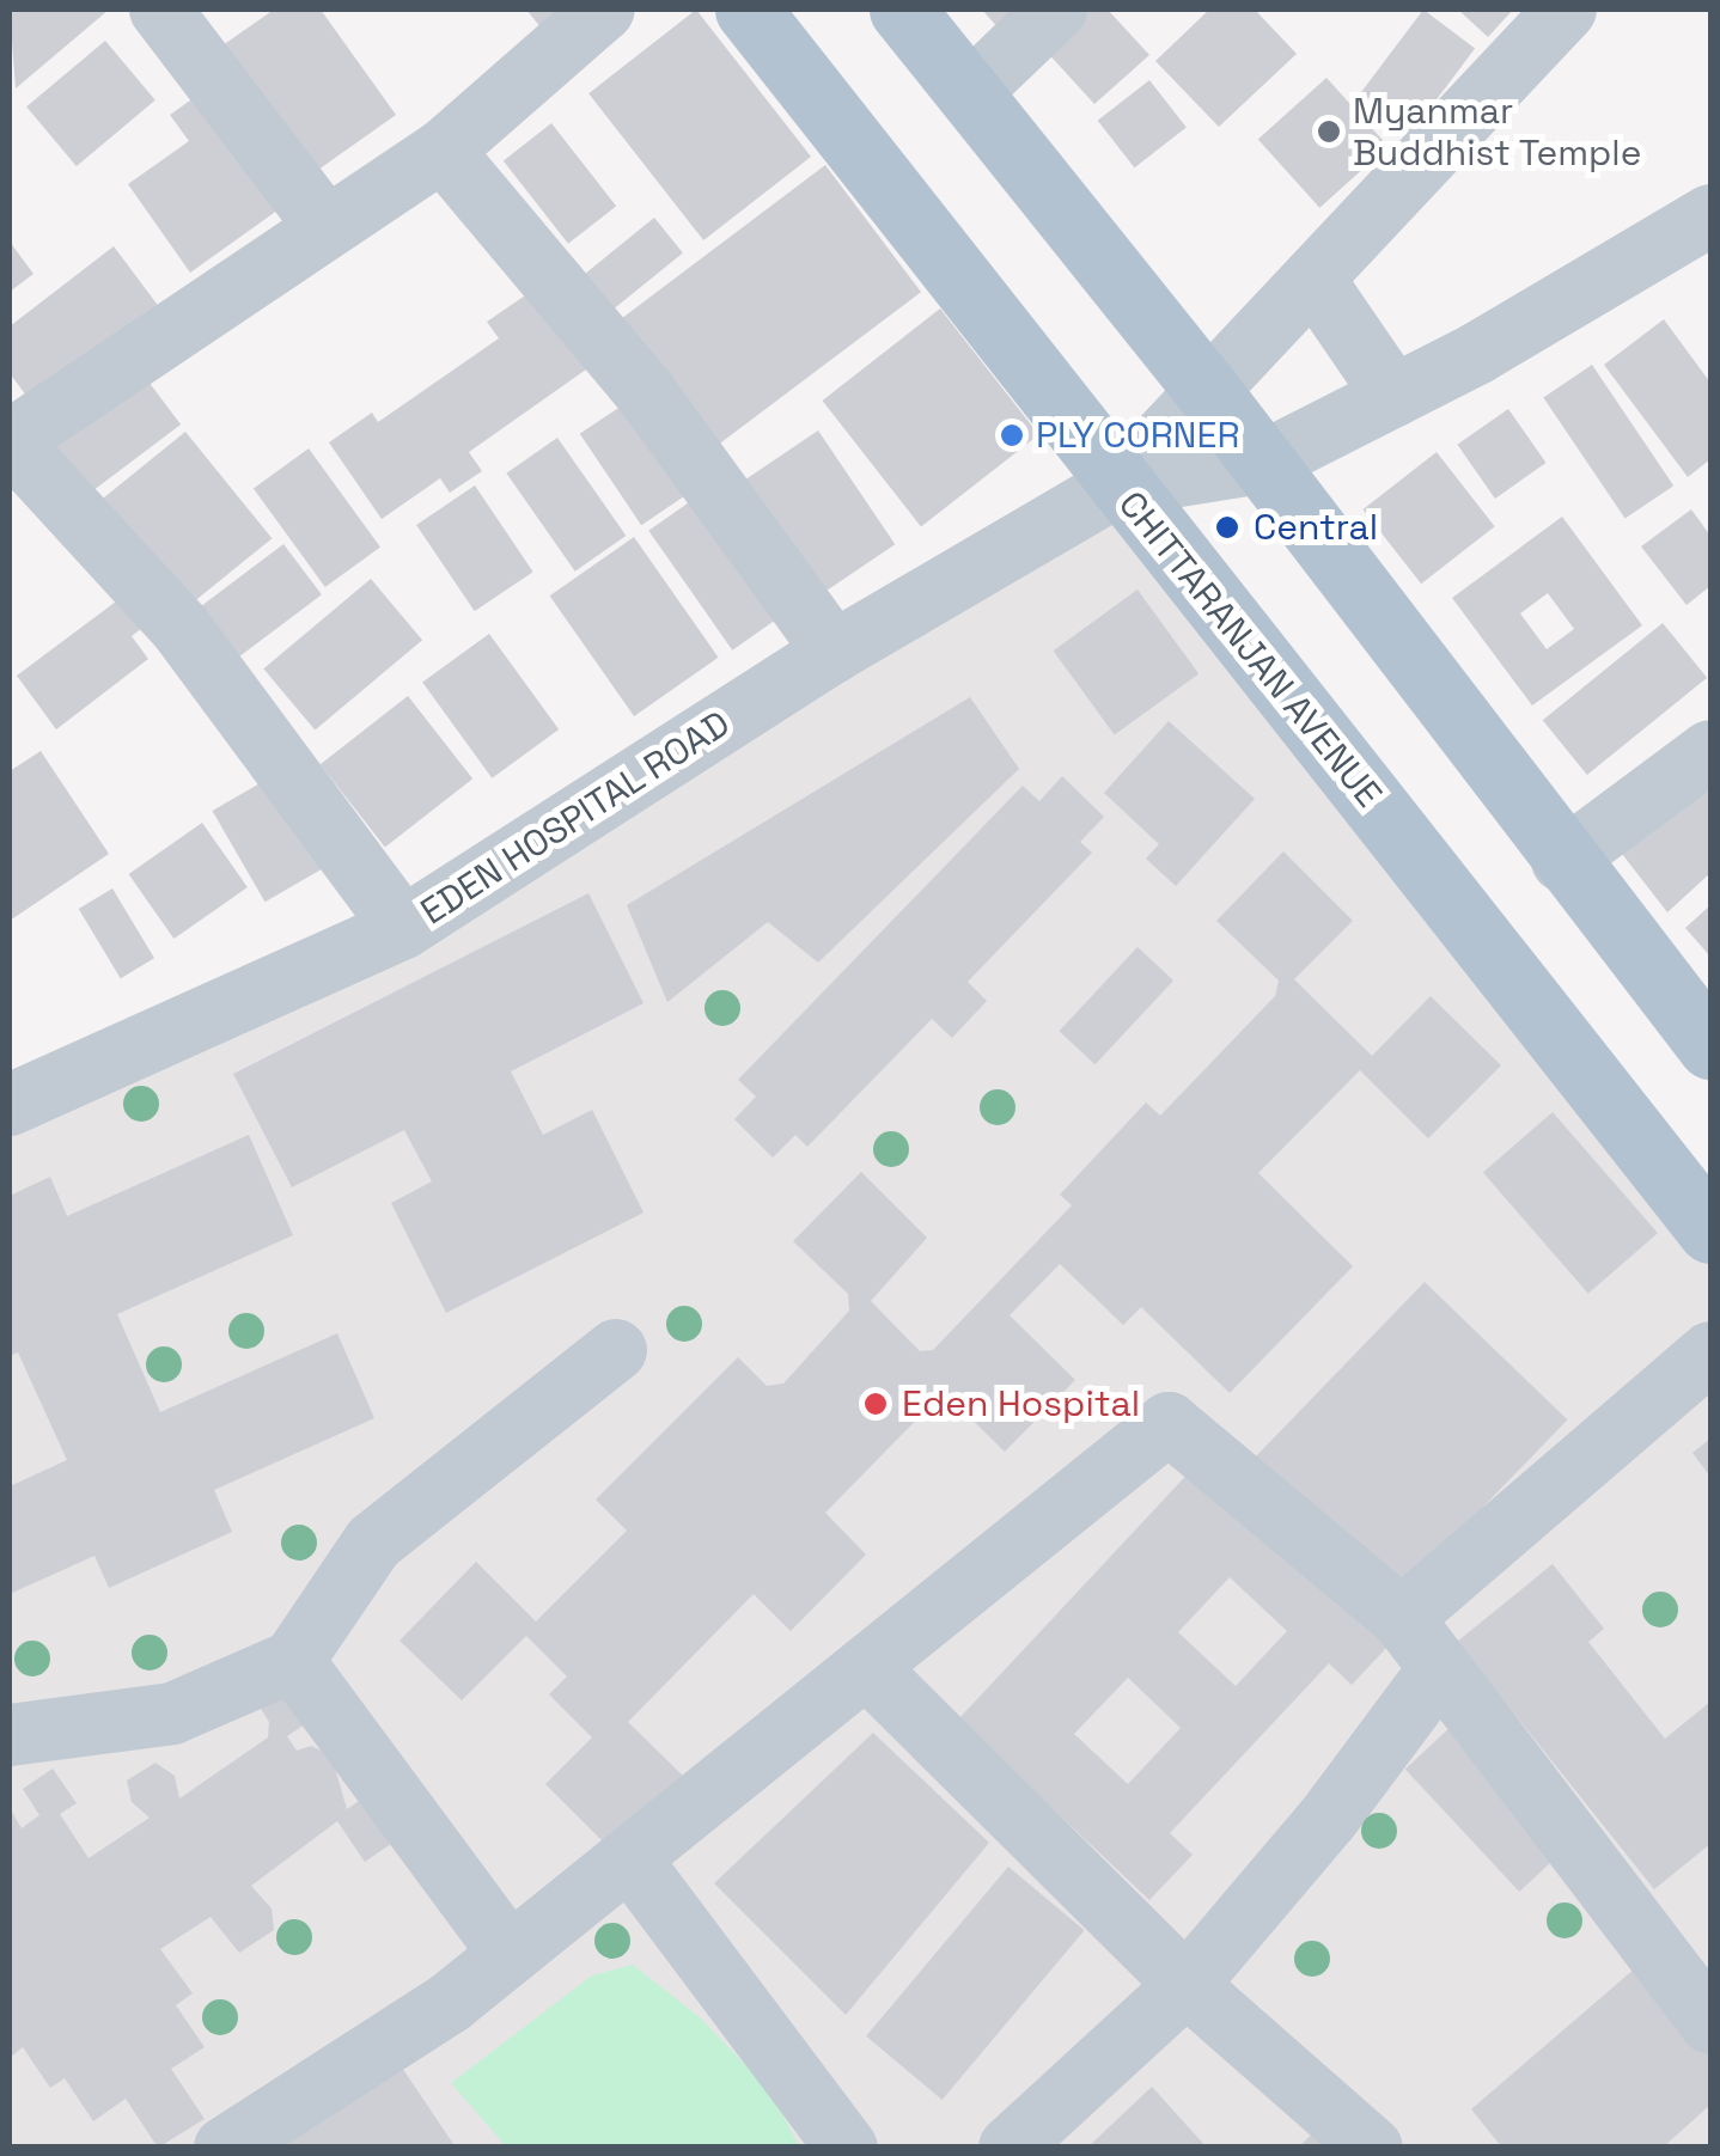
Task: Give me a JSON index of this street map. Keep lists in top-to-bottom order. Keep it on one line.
{"streets":{"main road":["CHITTARANJAN AVENUE"],"street":["EDEN HOSPITAL ROAD"]},"crossings":[["CHITTARANJAN AVENUE","EDEN HOSPITAL ROAD"]],"places":["Myanmar Buddhist Temple","PLY CORNER","Central","Eden Hospital"]}
